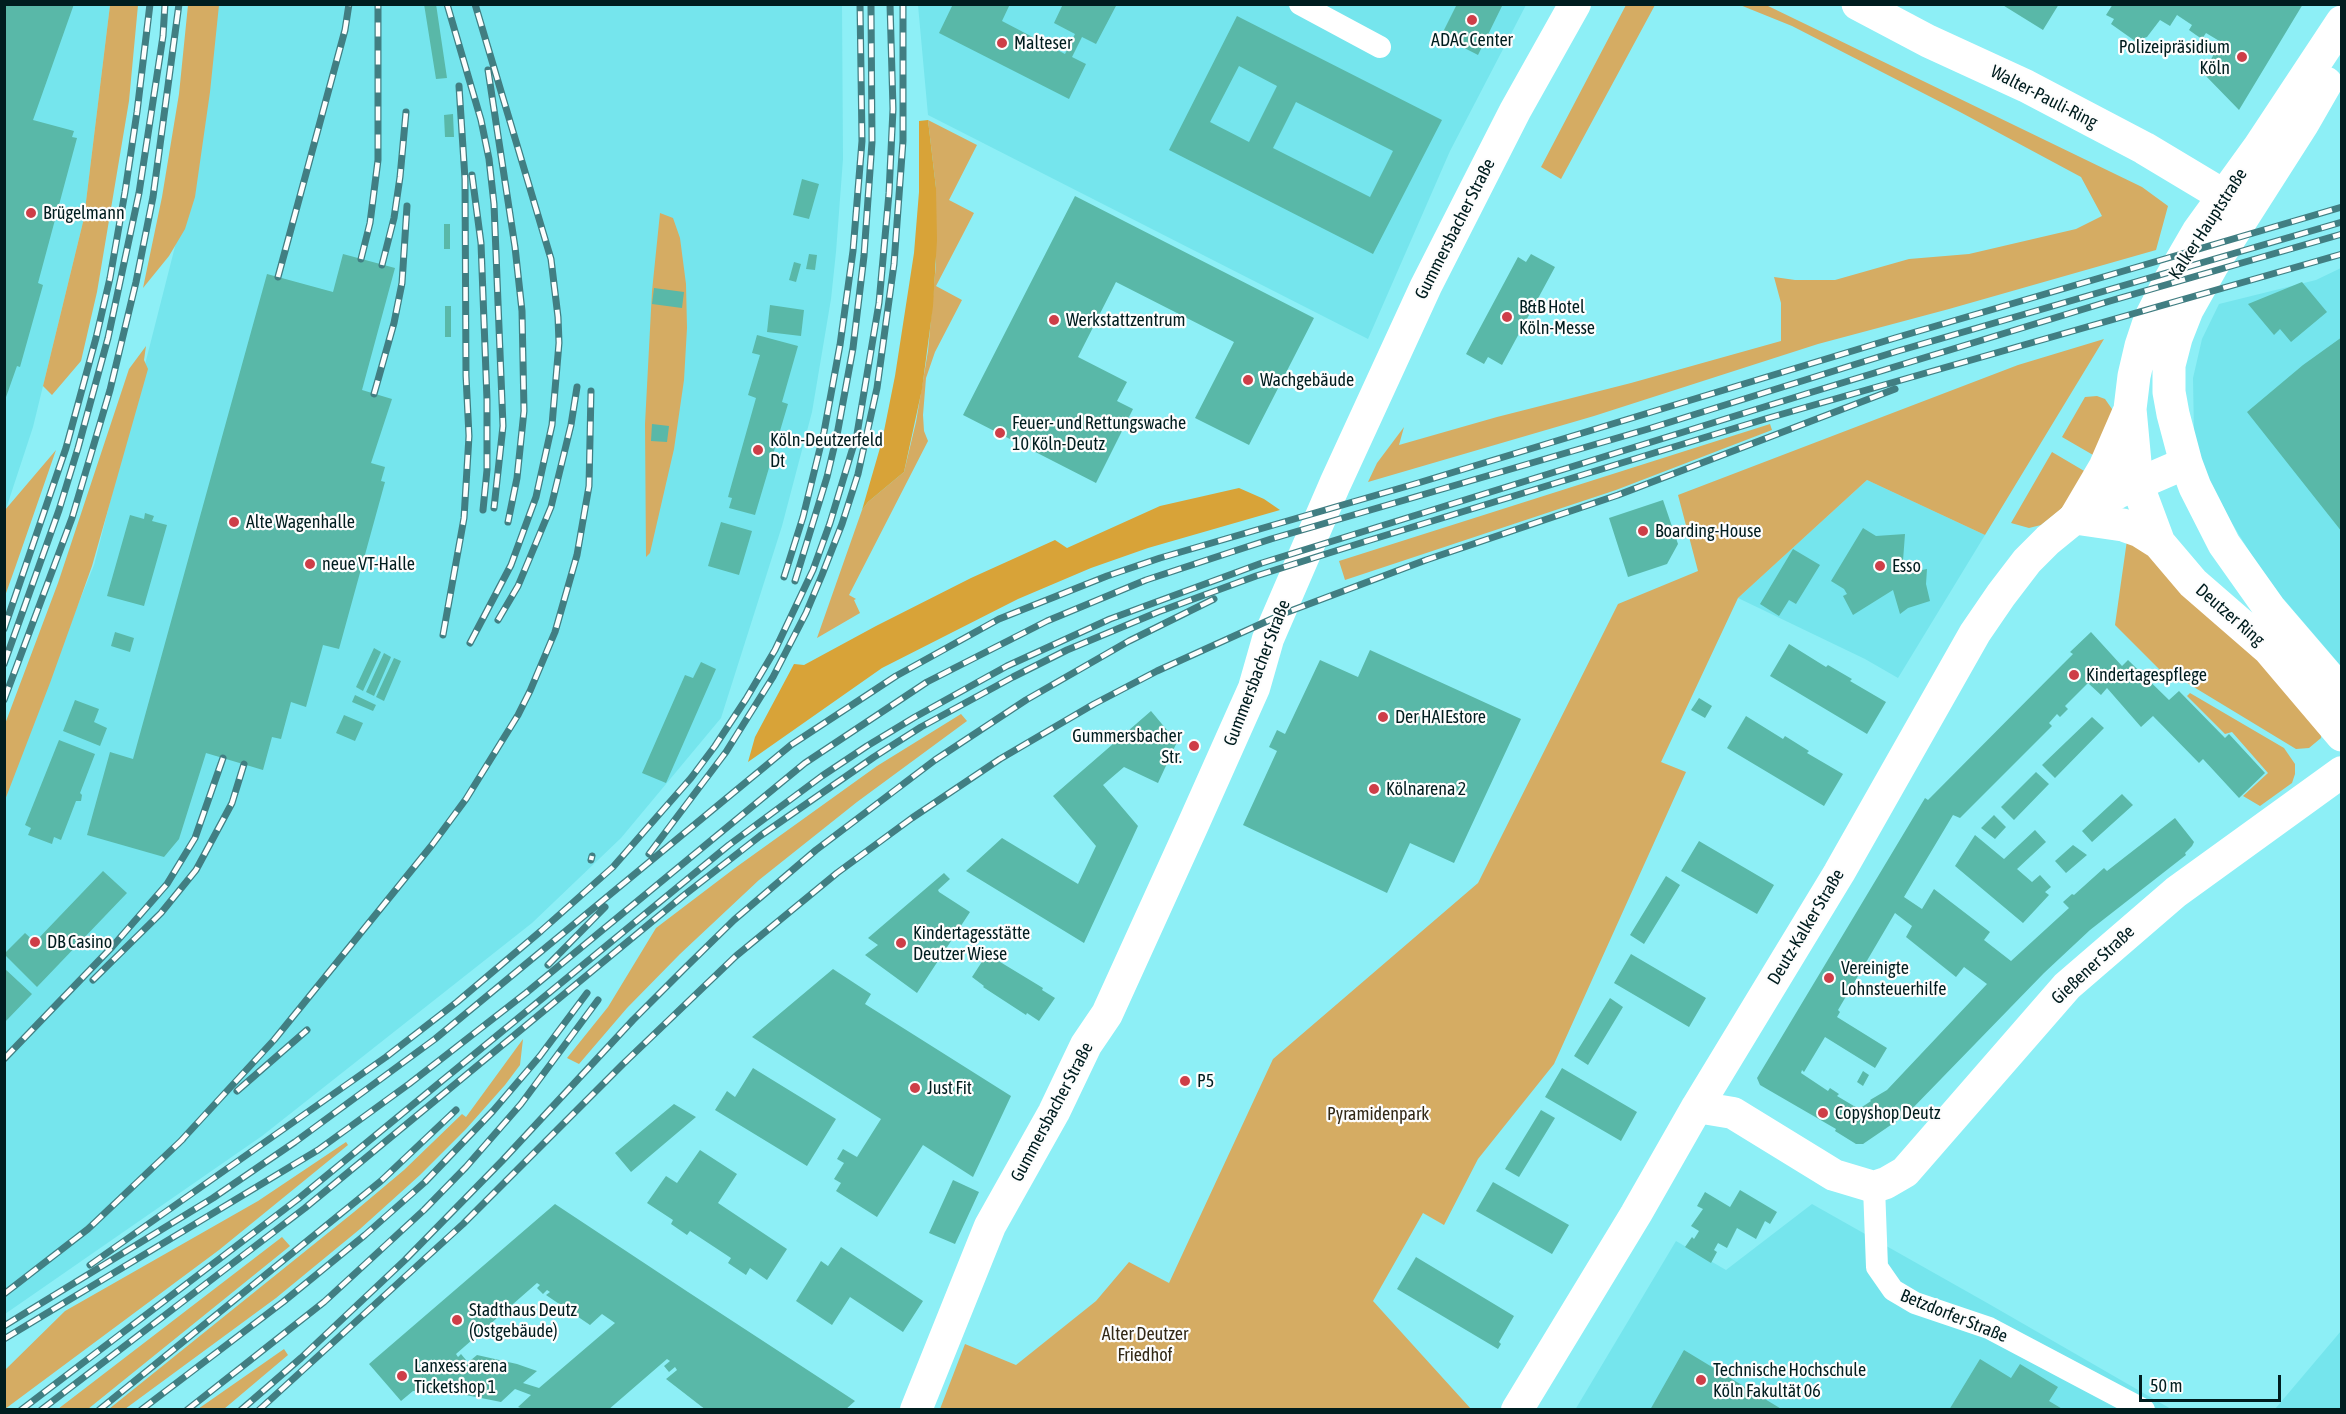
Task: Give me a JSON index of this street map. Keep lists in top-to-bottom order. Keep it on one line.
{"streets":{"main road":["Walter-Pauli-Ring","Kalker Hauptstraße","Deutzer Ring"],"street":["Gummersbacher Straße","Deutz-Kalker Straße","Gießener Straße","Betzdorfer Straße"]},"crossings":[["Walter-Pauli-Ring","Kalker Hauptstraße"],["Kalker Hauptstraße","Deutzer Ring"],["Kalker Hauptstraße","Deutz-Kalker Straße"],["Deutzer Ring","Deutz-Kalker Straße"],["Gießener Straße","Betzdorfer Straße"]],"parks":["Pyramidenpark","Alter Deutzer Friedhof"],"places":["ADAC Center","Malteser","Polizeipräsidium Köln","Brügelmann","B&B Hotel Köln-Messe","Werkstattzentrum","Wachgebäude","Feuer- und Rettungswache 10 Köln-Deutz","Köln-Deutzerfeld Dt","Alte Wagenhalle","Boarding-House","neue VT-Halle","Esso","Kindertagespflege","Der HAIEstore","Gummersbacher Str.","Kölnarena 2","DB Casino","Kindertagesstätte Deutzer Wiese","Vereinigte Lohnsteuerhilfe","P5","Just Fit","Copyshop Deutz","Stadthaus Deutz (Ostgebäude)","Lanxess arena Ticketshop 1","Technische Hochschule Köln Fakultät 06"],"scale_bar":"50 m"}
